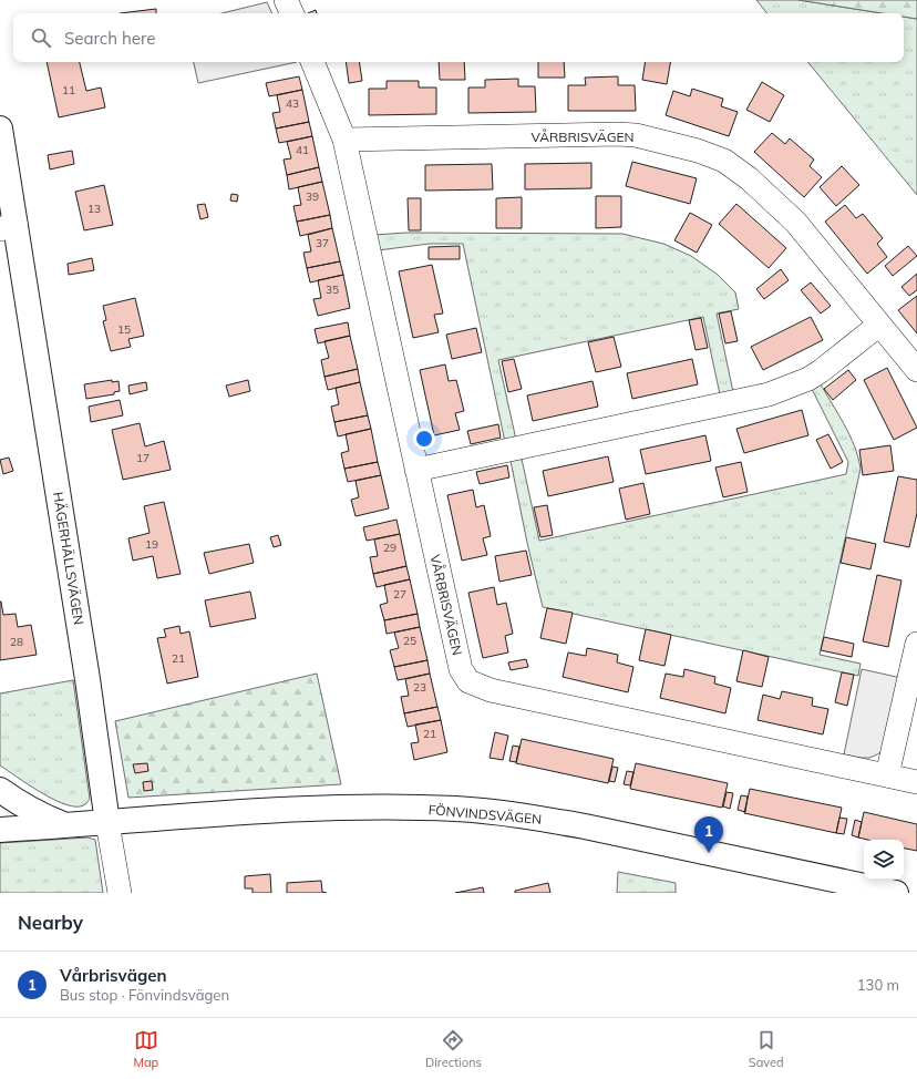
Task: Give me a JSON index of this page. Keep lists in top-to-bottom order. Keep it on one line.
{"streets":{"street":["VÅRBRISVÄGEN","HÄGERHÄLLSVÄGEN","FÖNVINDSVÄGEN"]},"crossings":[["HÄGERHÄLLSVÄGEN","FÖNVINDSVÄGEN"]],"house_numbers":["11","43","41","39","13","37","35","15","17","19","29","27","25","28","21","23","21"],"page":{"search":"Search here","pins":"1","heading":"Nearby","list":[{"mark":"1","name":"Vårbrisvägen","note":"Bus stop · Fönvindsvägen","value":"130 m"}],"nav":["Map","Directions","Saved"]}}
